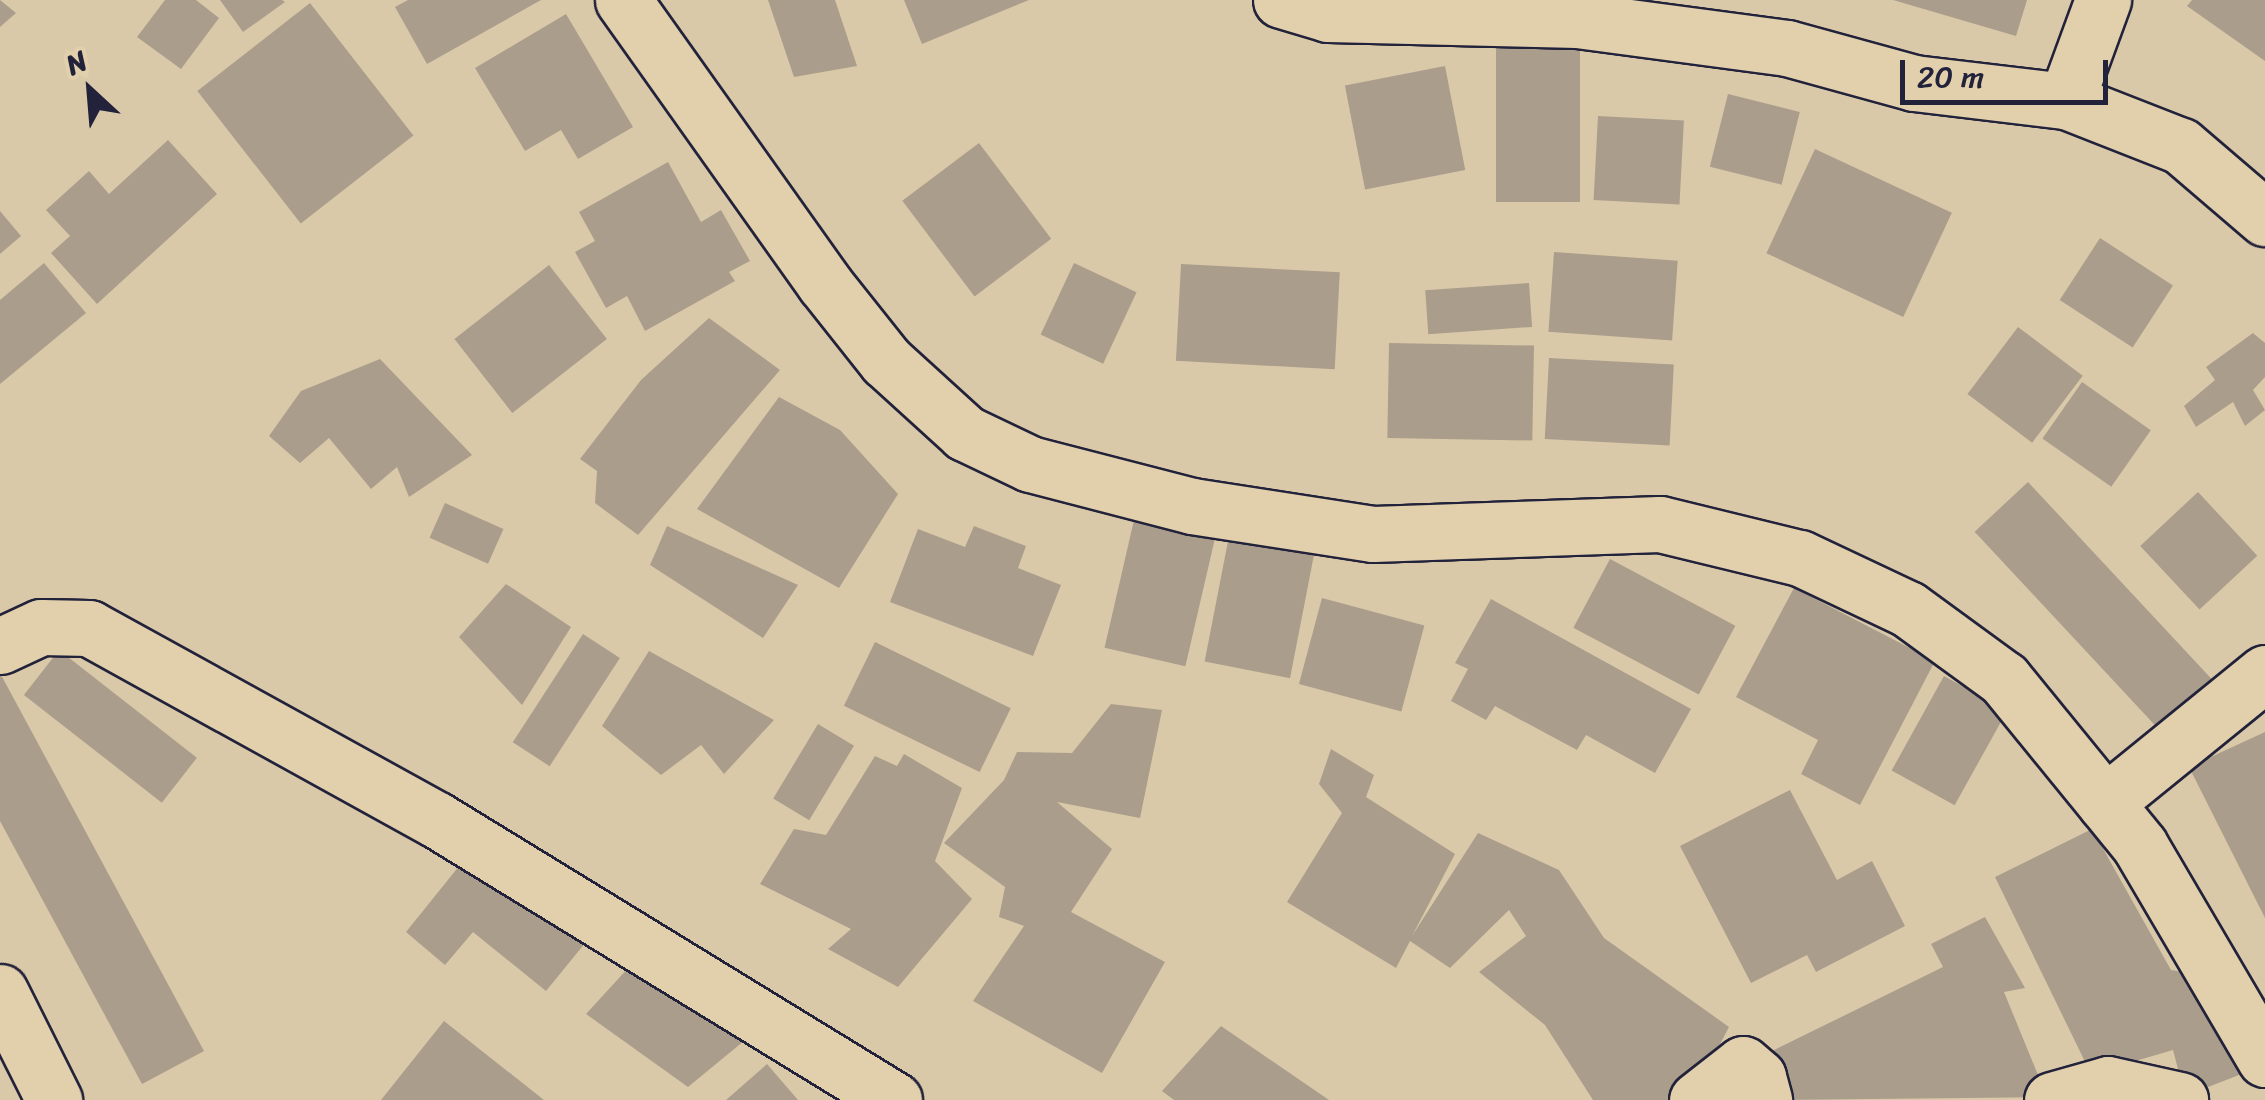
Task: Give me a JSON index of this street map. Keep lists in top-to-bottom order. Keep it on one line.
{"scale_bar":"20 m","north":"top left"}
